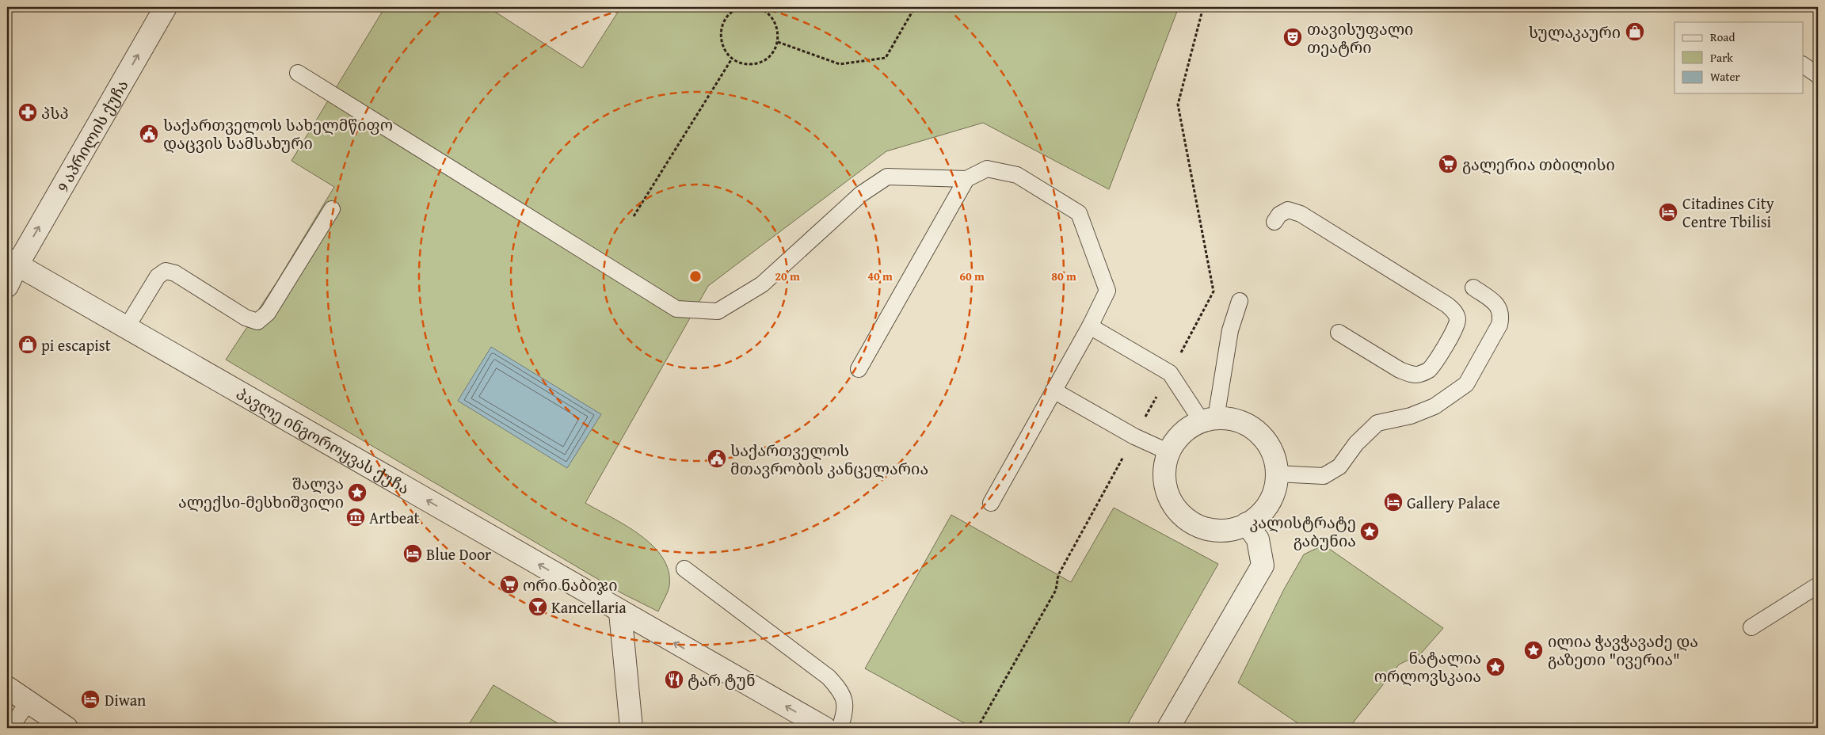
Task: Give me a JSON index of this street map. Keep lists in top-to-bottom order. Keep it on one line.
{"streets":{"street":["9 აპრილის ქუჩა","პავლე ინგოროყვას ქუჩა"]},"crossings":[["9 აპრილის ქუჩა","პავლე ინგოროყვას ქუჩა"]],"one_way":["9 აპრილის ქუჩა","პავლე ინგოროყვას ქუჩა"],"places":{"shop":["სულაკაური","pi escapist"],"theatre":["თავისუფალი თეატრი"],"pharmacy":["პსპ"],"public building":["საქართველოს სახელმწიფო დაცვის სამსახური","საქართველოს მთავრობის კანცელარია"],"supermarket":["გალერია თბილისი","ორი ნაბიჯი"],"hotel":["Citadines City Centre Tbilisi","Gallery Palace","Blue Door","Diwan"],"place":["შალვა ალექსი-მესხიშვილი","კალისტრატე გაბუნია","ილია ჭავჭავაძე და გაზეთი \"ივერია\"","ნატალია ორლოვსკაია"],"museum":["Artbeat"],"bar":["Kancellaria"],"restaurant":["ტარ ტუნ"]},"legend":["Road","Park","Water"],"rings":["20 m","40 m","60 m","80 m"]}
